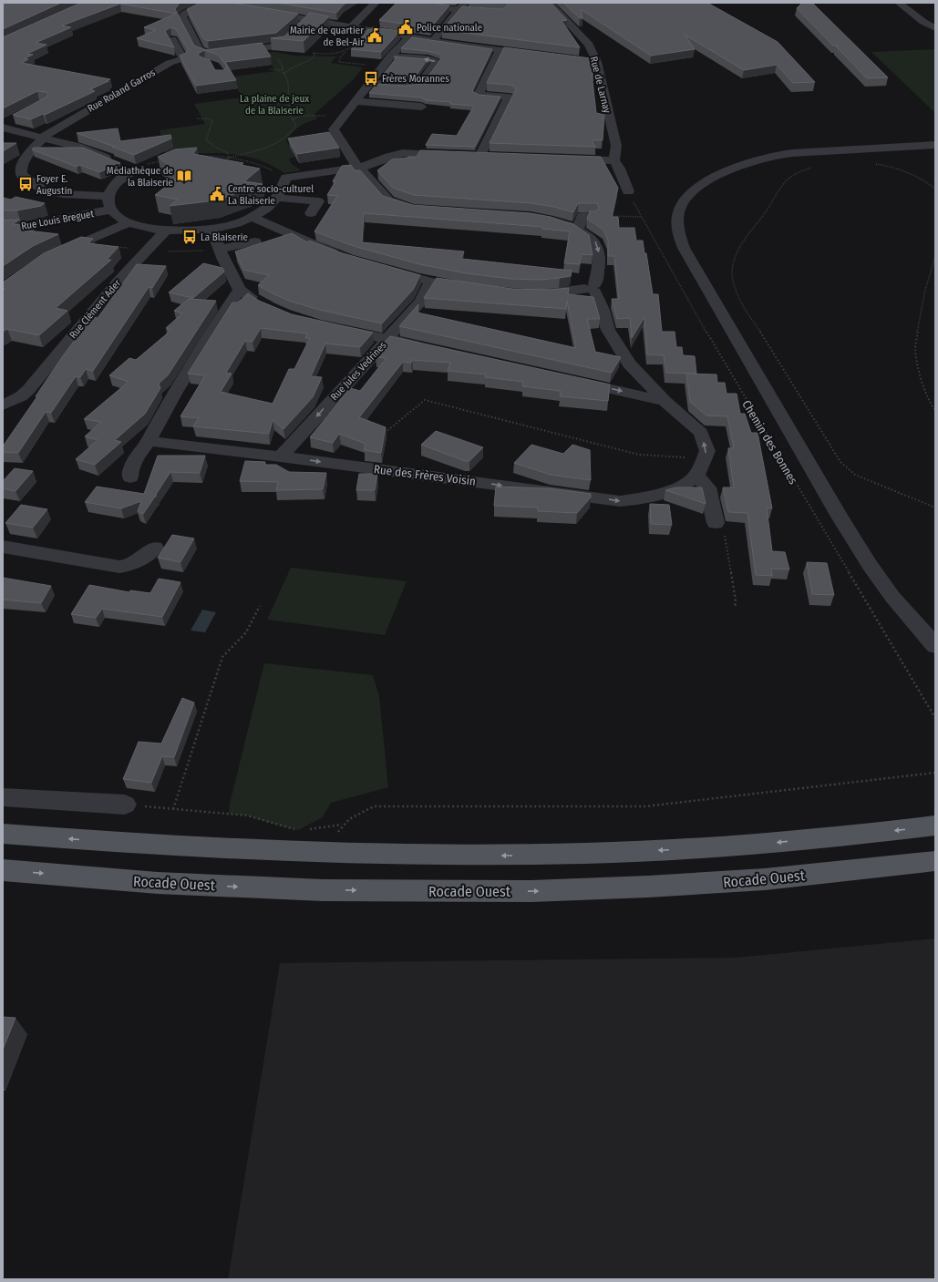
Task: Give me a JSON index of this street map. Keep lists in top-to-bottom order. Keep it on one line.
{"streets":{"main road":["Rocade Ouest"],"street":["Rue de Larnay","Rue Roland Garros","Rue Louis Breguet","Rue Clément Ader","Rue Jules Vedrines","Rue des Frères Voisin"],"path":["Chemin des Bonnes"]},"crossings":[["Rue Jules Vedrines","Rue des Frères Voisin"]],"parks":["La plaine de jeux de la Blaiserie"],"places":{"public building":["Police nationale","Mairie de quartier de Bel-Air","Centre socio-culturel La Blaiserie"],"bus stop":["Frères Morannes","Foyer E. Augustin","La Blaiserie"],"library":["Médiathèque de la Blaiserie"]}}
